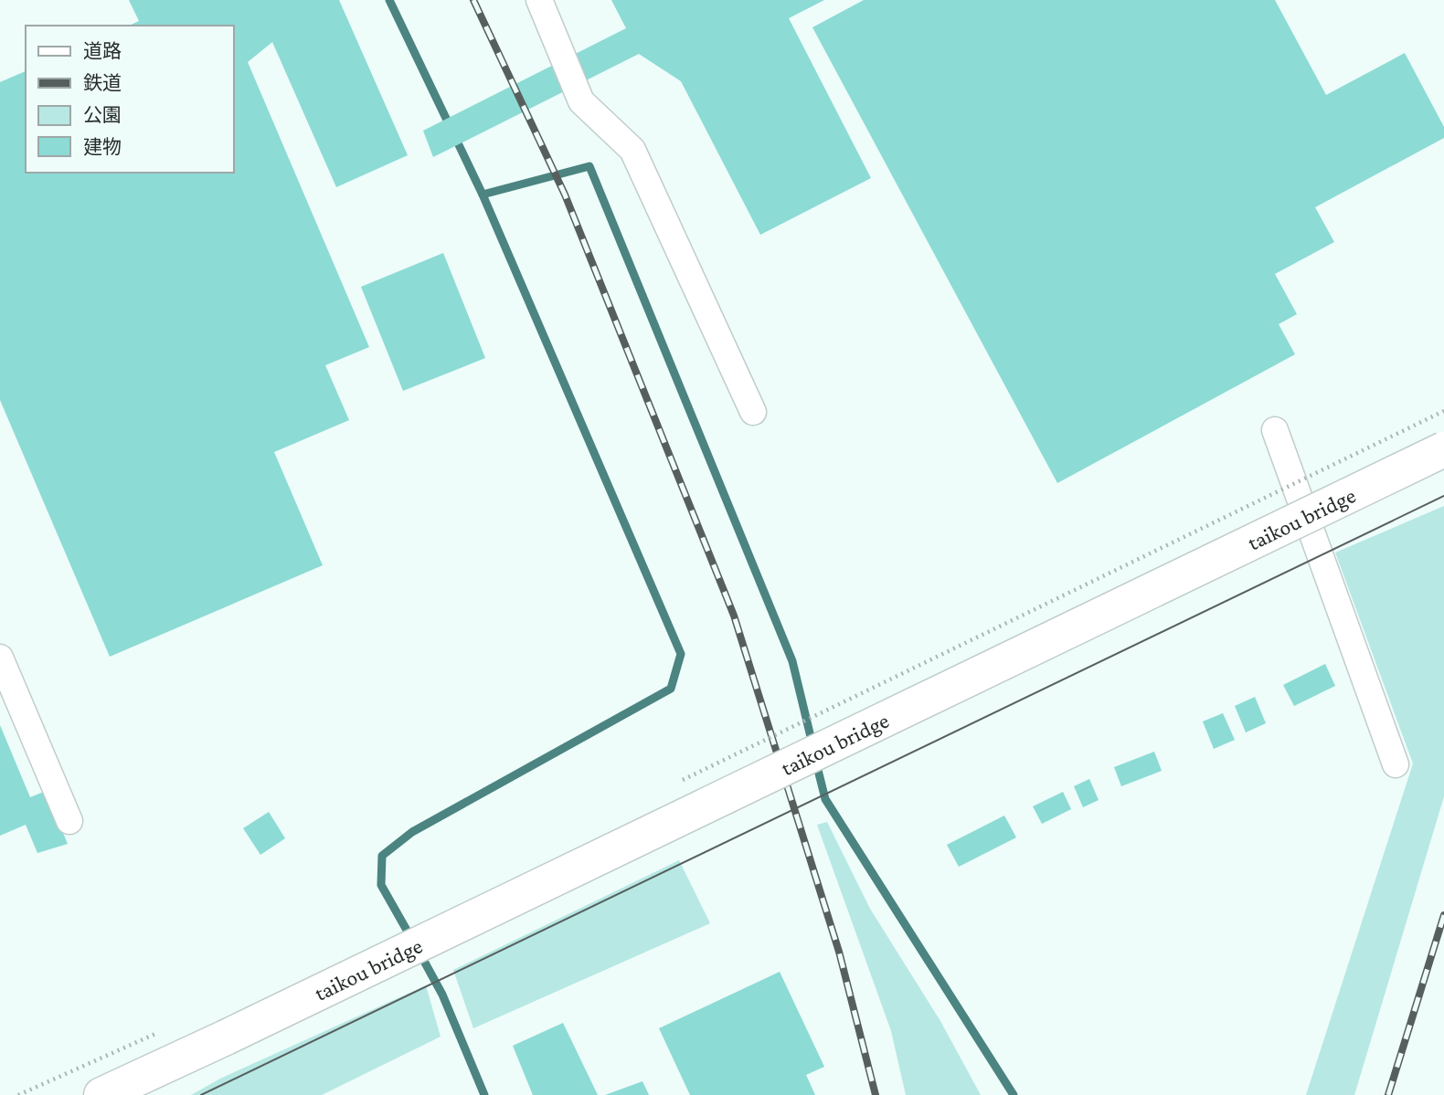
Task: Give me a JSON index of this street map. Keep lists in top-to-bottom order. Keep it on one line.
{"streets":{"highway":["taikou bridge"]},"legend":["道路","鉄道","公園","建物"]}
